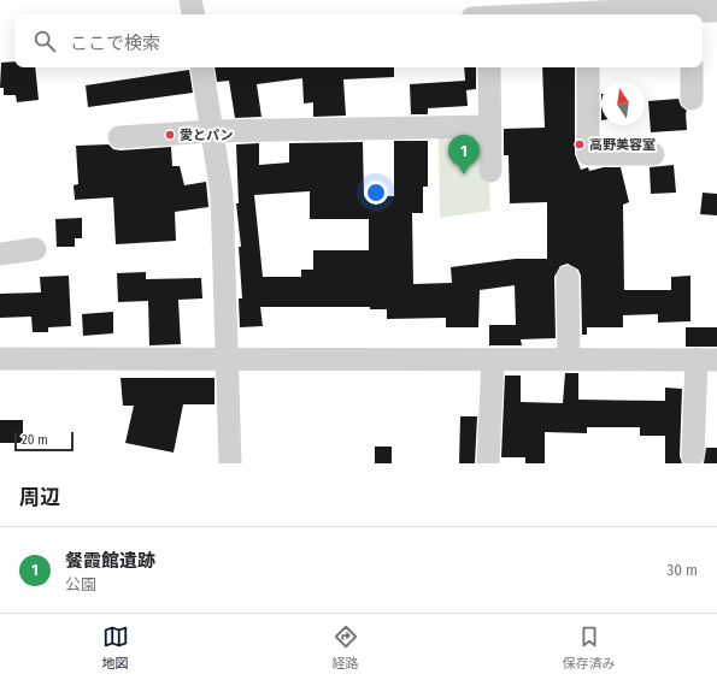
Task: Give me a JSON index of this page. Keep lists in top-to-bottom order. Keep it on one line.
{"places":["愛とパン","高野美容室"],"scale_bar":"20 m","north":"top","page":{"search":"ここで検索","pins":"1","scale":"20 m","heading":"周辺","list":[{"mark":"1","name":"餐霞館遺跡","note":"公園","value":"30 m"}],"nav":["地図","経路","保存済み"]}}
